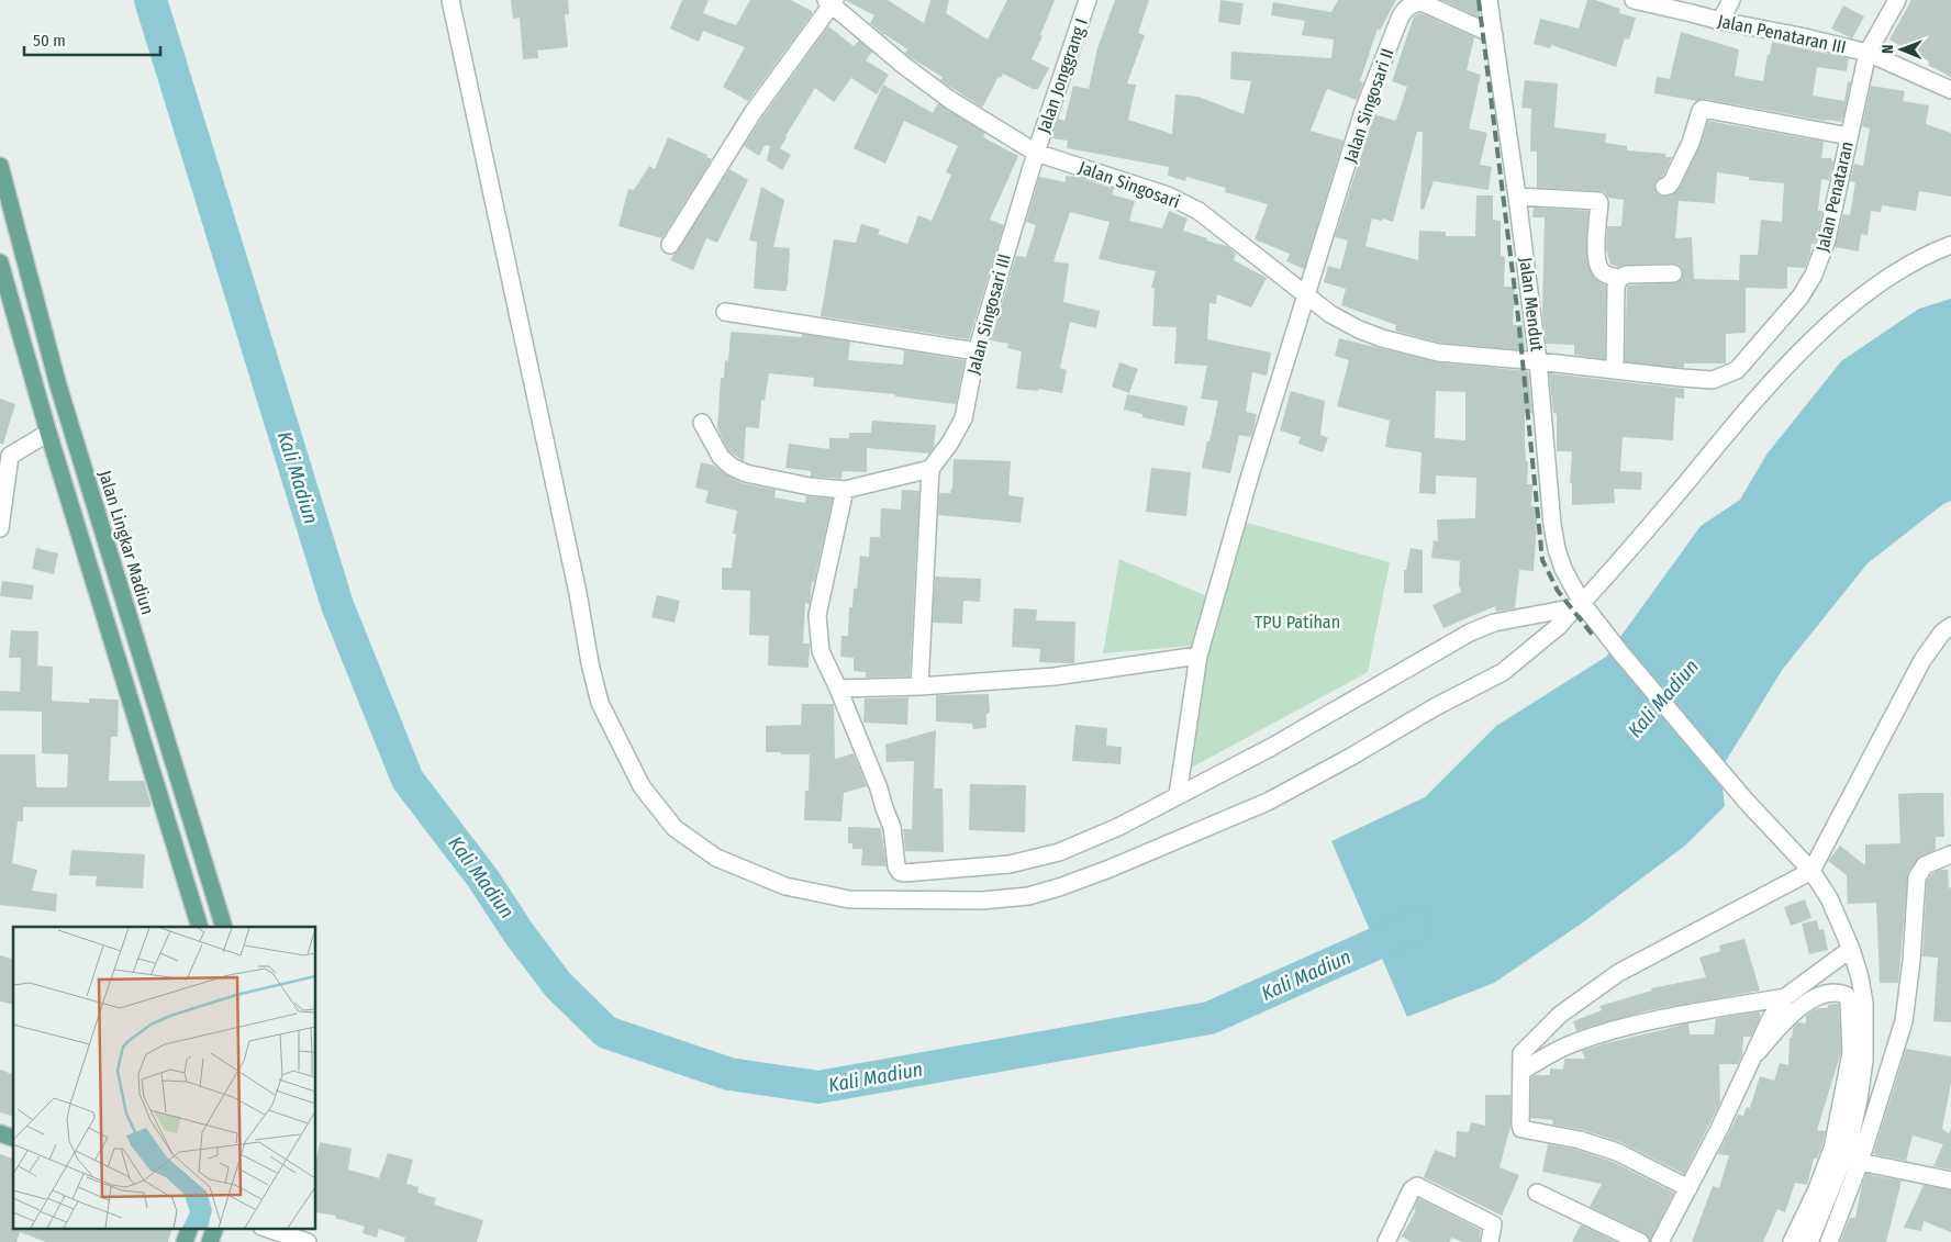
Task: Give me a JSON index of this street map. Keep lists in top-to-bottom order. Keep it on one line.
{"streets":{"main road":["Jalan Lingkar Madiun"],"street":["Jalan Penataran III","Jalan Jonggrang I","Jalan Singosari II","Jalan Singosari","Jalan Penataran","Jalan Mendut","Jalan Singosari III"]},"crossings":[["Jalan Penataran III","Jalan Penataran"],["Jalan Jonggrang I","Jalan Singosari"],["Jalan Jonggrang I","Jalan Singosari III"],["Jalan Singosari II","Jalan Singosari"],["Jalan Singosari II","Jalan Mendut"],["Jalan Singosari","Jalan Penataran"],["Jalan Singosari","Jalan Mendut"],["Jalan Singosari","Jalan Singosari III"],["Jalan Penataran","Jalan Mendut"]],"water":["Kali Madiun"],"parks":["TPU Patihan"],"scale_bar":"50 m","north":"left"}
